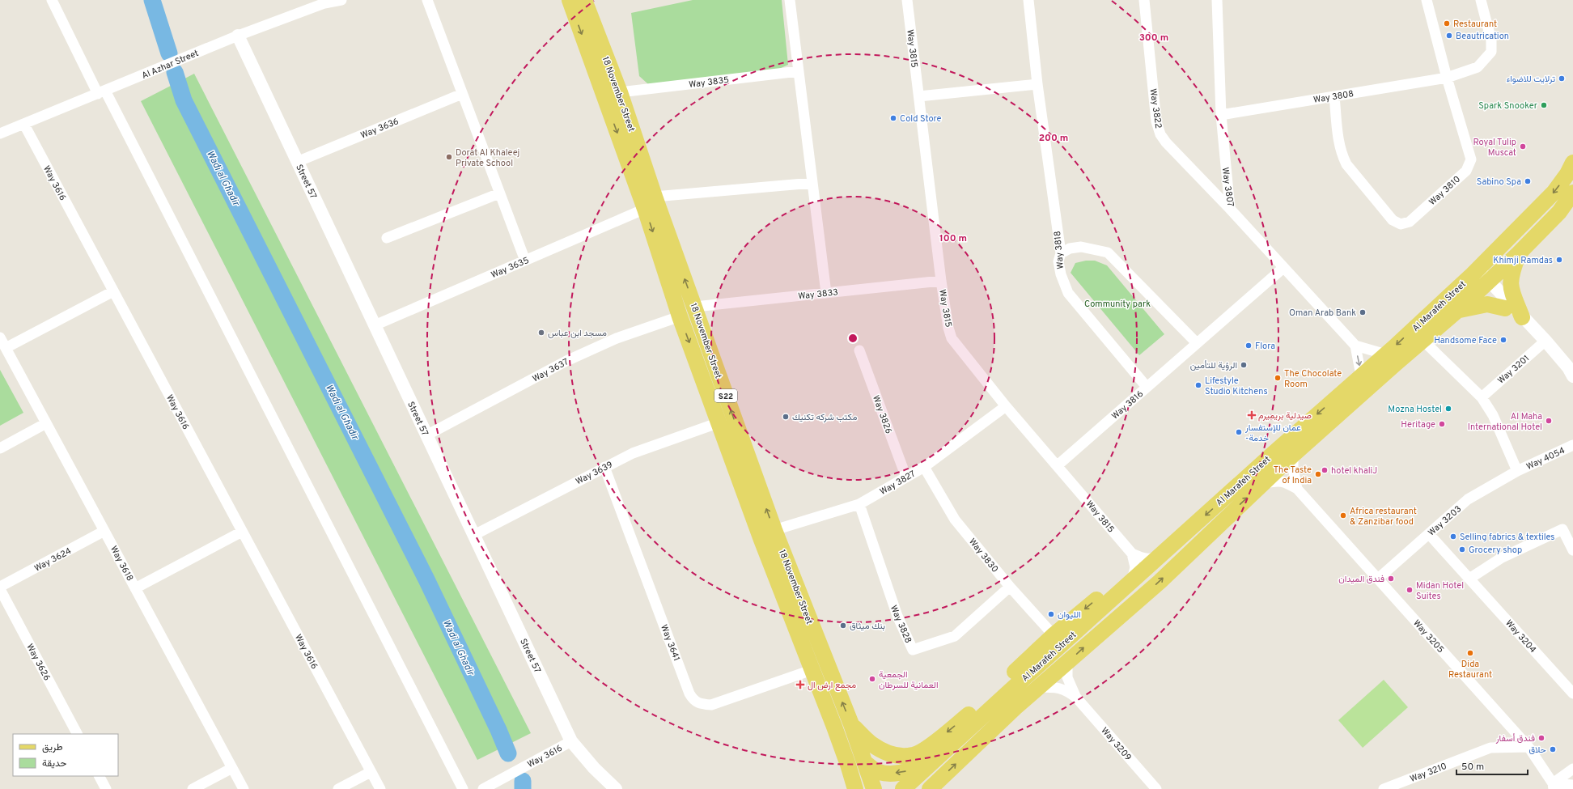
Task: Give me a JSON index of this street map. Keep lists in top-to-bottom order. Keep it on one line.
{"streets":{"main road":["18 November Street","Al Marafeh Street","S22"],"street":["Way 3815","Al Azhar Street","Way 3835","Way 3808","Way 3822","Way 3636","Street 57","Way 3616","Way 3807","Way 3810","Way 3818","Way 3635","Way 3833","Way 3201","Way 3637","Way 3816","Way 3826","Way 4054","Way 3639","Way 3827","Way 3203","Way 3830","Way 3624","Way 3618","Way 3828","Way 3205","Way 3204","Way 3641","Way 3626","Way 3209","Way 3210"]},"crossings":[["Way 3815","Way 3833"],["Way 3815","Way 3816"],["Way 3815","Way 3827"],["Al Azhar Street","Street 57"],["Al Azhar Street","Way 3616"],["Way 3835","18 November Street"],["18 November Street","Way 3635"],["18 November Street","Way 3833"],["18 November Street","Way 3637"],["18 November Street","Way 3639"],["18 November Street","Way 3827"],["18 November Street","Way 3641"],["Way 3808","Way 3807"],["Way 3808","Way 3810"],["Way 3822","Way 3807"],["Way 3636","Street 57"],["Street 57","Way 3616"],["Street 57","Way 3635"],["Street 57","Way 3637"],["Street 57","Way 3639"],["Way 3807","Way 3816"],["Way 3818","Way 3816"],["Al Marafeh Street","Way 3205"],["Al Marafeh Street","Way 3209"],["Way 3826","Way 3827"],["Way 4054","Way 3203"],["Way 3639","Way 3641"],["Way 3827","Way 3830"],["Way 3827","Way 3828"],["Way 3203","Way 3205"],["Way 3203","Way 3204"],["Way 3830","Way 3828"],["Way 3624","Way 3618"],["Way 3205","Way 3210"]],"water":["Wadi al Ghadir"],"parks":["Community park"],"places":{"other":["Restaurant","Beautrication","ترلايت للاضواء","Spark Snooker","Cold Store","Royal Tulip Muscat","Dorat Al Khaleej Private School","Sabino Spa","Khimji Ramdas","Oman Arab Bank","مسجد ابن عباس","Handsome Face","Flora","الرؤية للتأمين","The Chocolate Room","Lifestyle Studio Kitchens","Mozna Hostel","مكتب شركه تكنيك","Al Maha International Hotel","Heritage","عمان للإستفسار -خدمة","hotel khaliJ","The Taste of India","Africa restaurant & Zanzibar food","Selling fabrics & textiles","Grocery shop","فندق الميدان","Midan Hotel Suites","الليوان","بنك ميثاق","Dida Restaurant","الجمعية العمانية للسرطان","فندق أسفار","حلاق"],"health":["صيدلية بريميرم","مجمع ارض ال"]},"legend":["طريق","حديقة"],"scale_bar":"50 m","rings":["300 m","200 m","100 m"]}
